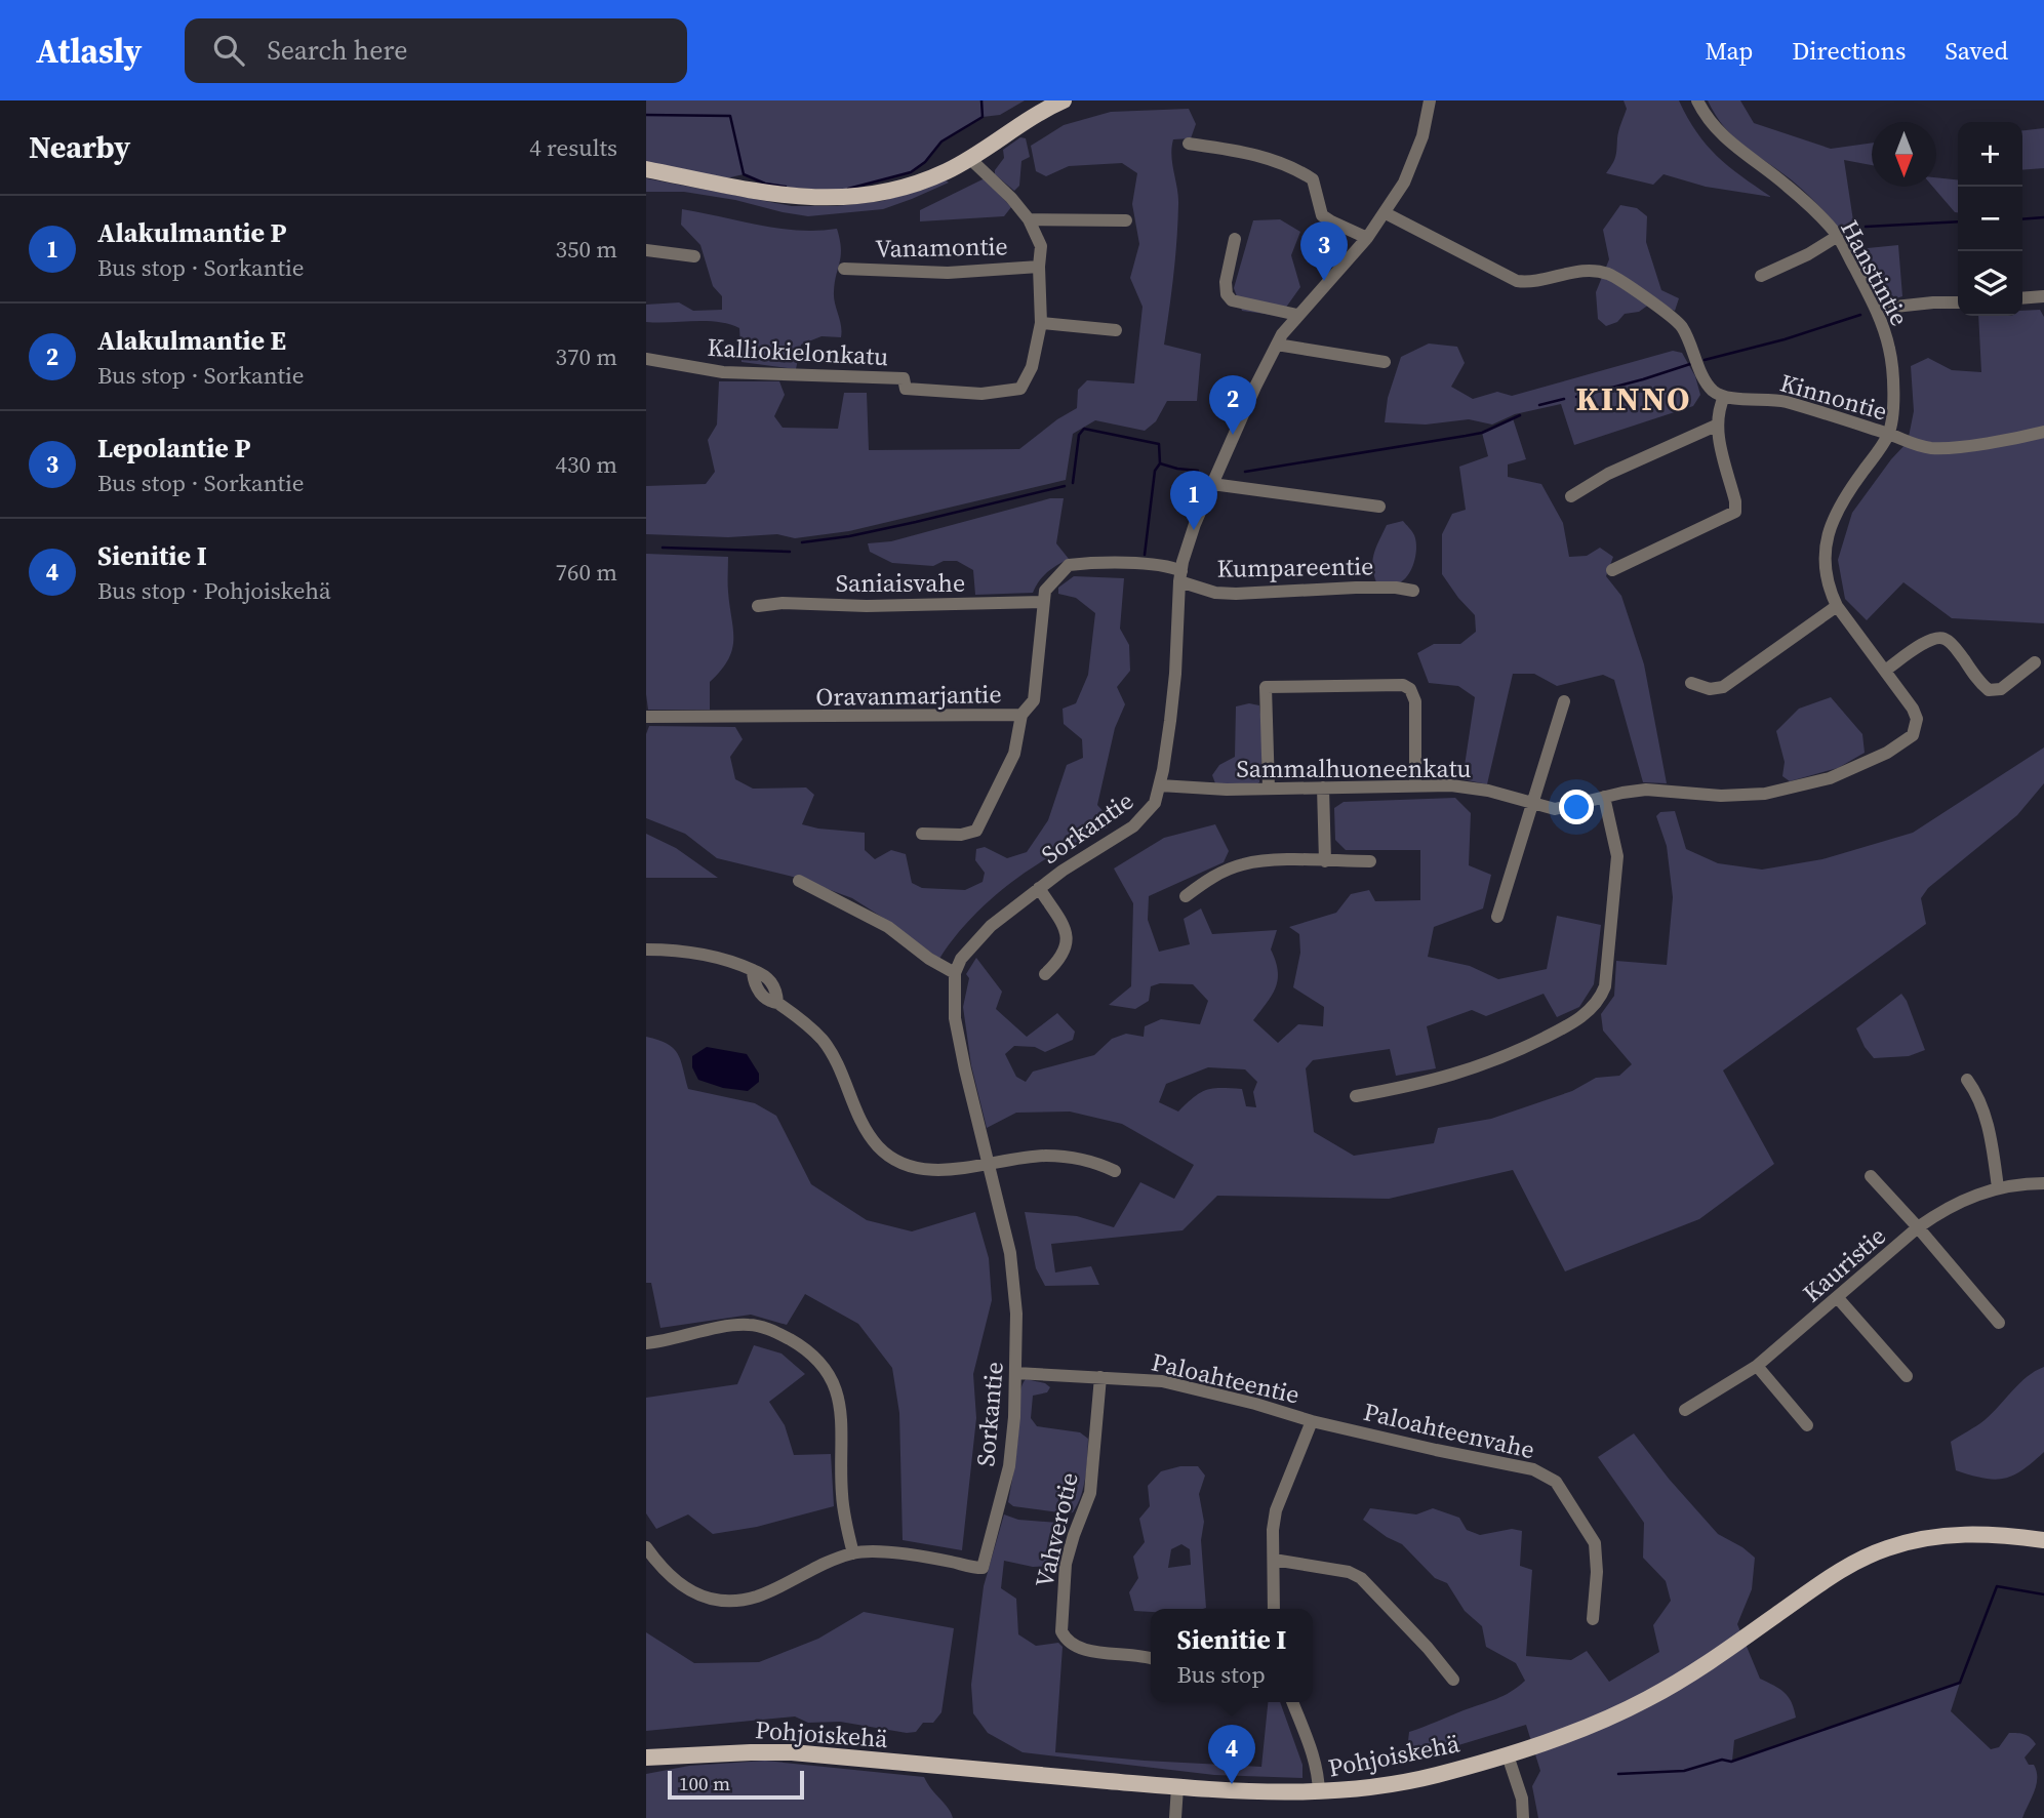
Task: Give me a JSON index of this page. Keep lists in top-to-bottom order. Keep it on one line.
{"streets":{"main road":["Pohjoiskehä"],"street":["Vanamontie","Hanstintie","Kalliokielonkatu","Kinnontie","Kumpareentie","Saniaisvahe","Oravanmarjantie","Sammalhuoneenkatu","Sorkantie","Kauristie","Paloahteentie","Paloahteenvahe","Vahverotie"]},"crossings":[["Vanamontie","Kalliokielonkatu"],["Hanstintie","Kinnontie"],["Hanstintie","Sammalhuoneenkatu"],["Kinnontie","Sammalhuoneenkatu"],["Kumpareentie","Oravanmarjantie"],["Kumpareentie","Sorkantie"],["Saniaisvahe","Oravanmarjantie"],["Oravanmarjantie","Sorkantie"],["Sammalhuoneenkatu","Sorkantie"],["Sorkantie","Paloahteentie"],["Paloahteentie","Paloahteenvahe"],["Paloahteentie","Vahverotie"]],"districts":["KINNO"],"scale_bar":"100 m","north":"bottom","page":{"header":"Atlasly","search":"Search here","nav":["Map","Directions","Saved"],"heading":["Nearby","4 results"],"map_buttons":["+","−"],"list":[{"mark":"1","name":"Alakulmantie P","note":"Bus stop · Sorkantie","value":"350 m"},{"mark":"2","name":"Alakulmantie E","note":"Bus stop · Sorkantie","value":"370 m"},{"mark":"3","name":"Lepolantie P","note":"Bus stop · Sorkantie","value":"430 m"},{"mark":"4","name":"Sienitie I","note":"Bus stop · Pohjoiskehä","value":"760 m"}],"pins":["3","2","1","4"],"popup":["Sienitie I","Bus stop"],"scale":"100 m"}}
